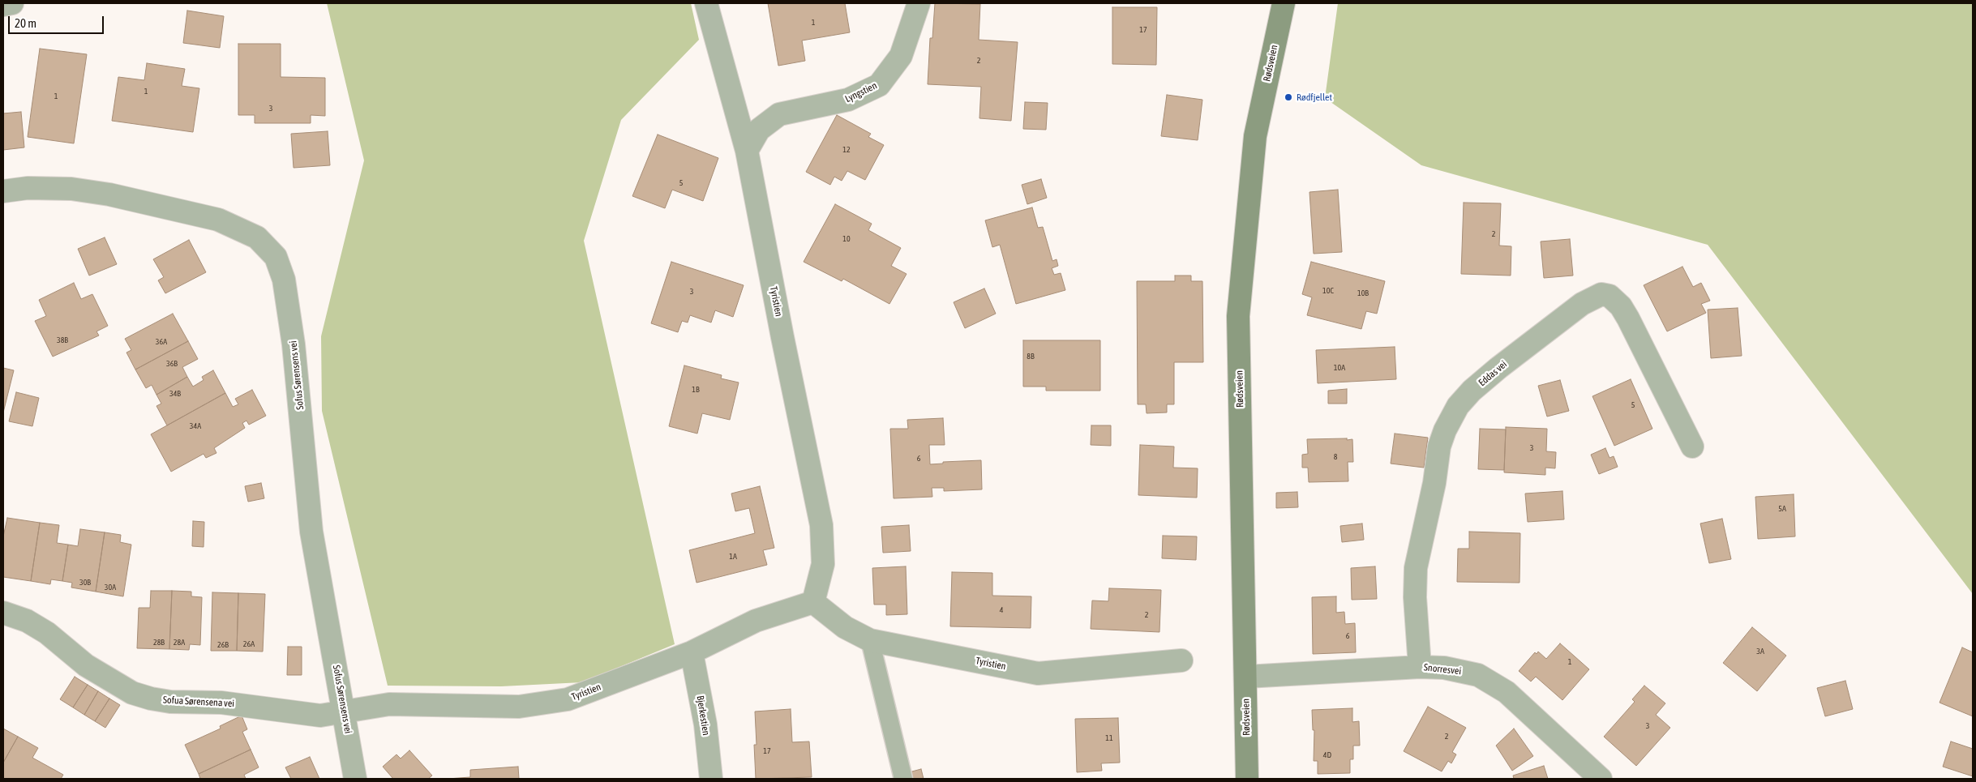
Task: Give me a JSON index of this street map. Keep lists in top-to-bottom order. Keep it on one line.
{"streets":{"street":["Rødsveien","Lyngstien","Tyristien","Eddas vei","Sofus Sørensens vei","Snorresvei","Sofua Sørensena vei","Bjerkestien"]},"crossings":[["Rødsveien","Snorresvei"],["Lyngstien","Tyristien"],["Tyristien","Sofus Sørensens vei"],["Tyristien","Sofua Sørensena vei"],["Tyristien","Bjerkestien"],["Eddas vei","Snorresvei"],["Sofus Sørensens vei","Sofua Sørensena vei"]],"places":["Rødfjellet"],"house_numbers":["1","17","2","1","1","3","12","5","2","10","10C","3","10B","38B","36A","8B","36B","10A","1B","34B","5","34A","3","8","6","5A","1A","30B","30A","4","2","6","28B","28A","26A","26B","3A","1","3","2","11","17","4D"],"scale_bar":"20 m"}
